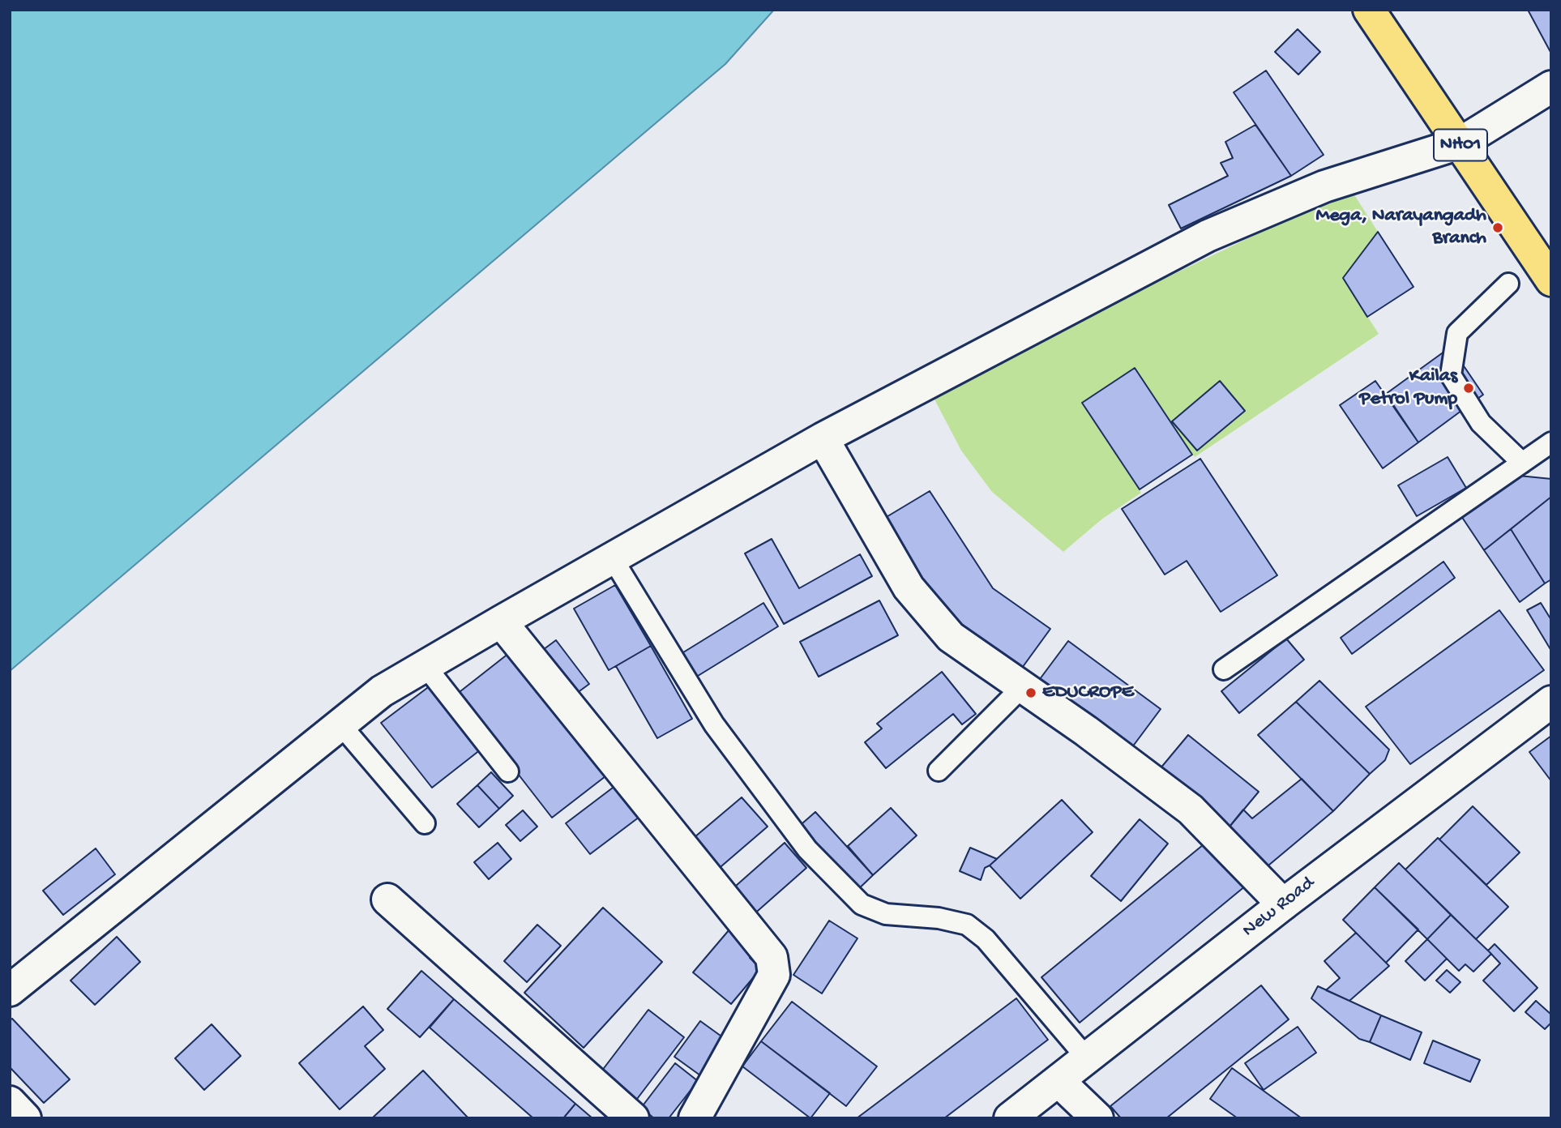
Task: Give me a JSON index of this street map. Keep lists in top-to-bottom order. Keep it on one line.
{"streets":{"highway":["NH01"],"street":["New Road"]},"places":["Mega, Narayangadh Branch","Kailas Petrol Pump","EDUCROPE"]}
